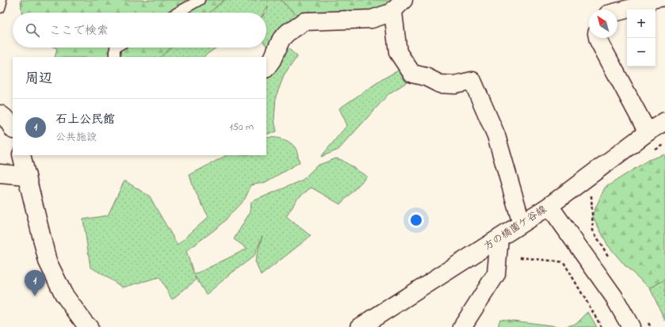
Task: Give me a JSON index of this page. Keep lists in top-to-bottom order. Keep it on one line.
{"streets":{"street":["方の橋薗ケ谷線"]},"north":"top left","page":{"map_buttons":["+","−"],"search":"ここで検索","heading":"周辺","list":[{"mark":"1","name":"石上公民館","note":"公共施設","value":"150 m"}],"pins":"1"}}
